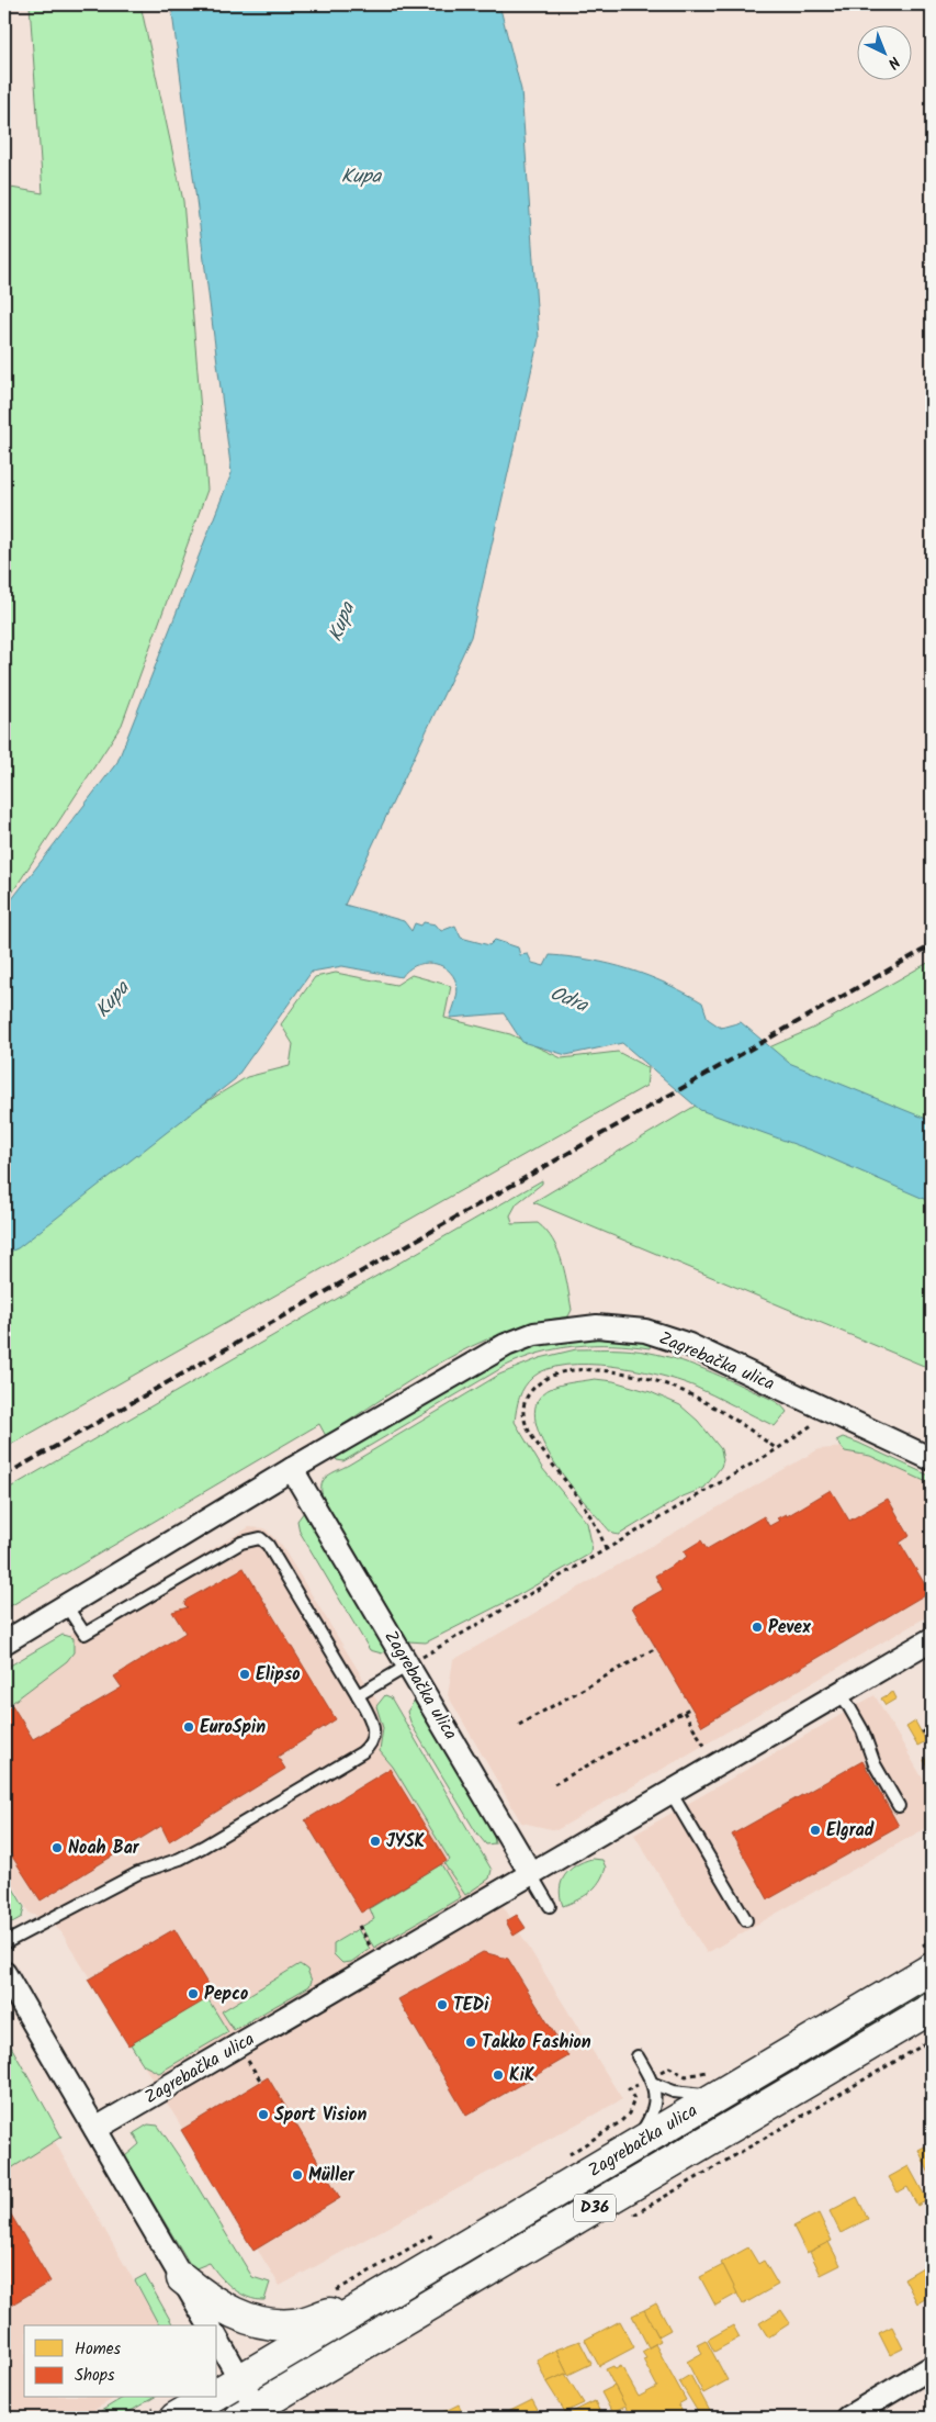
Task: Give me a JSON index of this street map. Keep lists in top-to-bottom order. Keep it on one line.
{"streets":{"main road":["Zagrebačka ulica","D36"]},"water":["Kupa","Odra"],"places":["Pevex","Elipso","EuroSpin","Elgrad","JYSK","Noah Bar","Pepco","TEDi","Takko Fashion","KiK","Sport Vision","Müller"],"legend":["Homes","Shops"],"north":"bottom right"}
